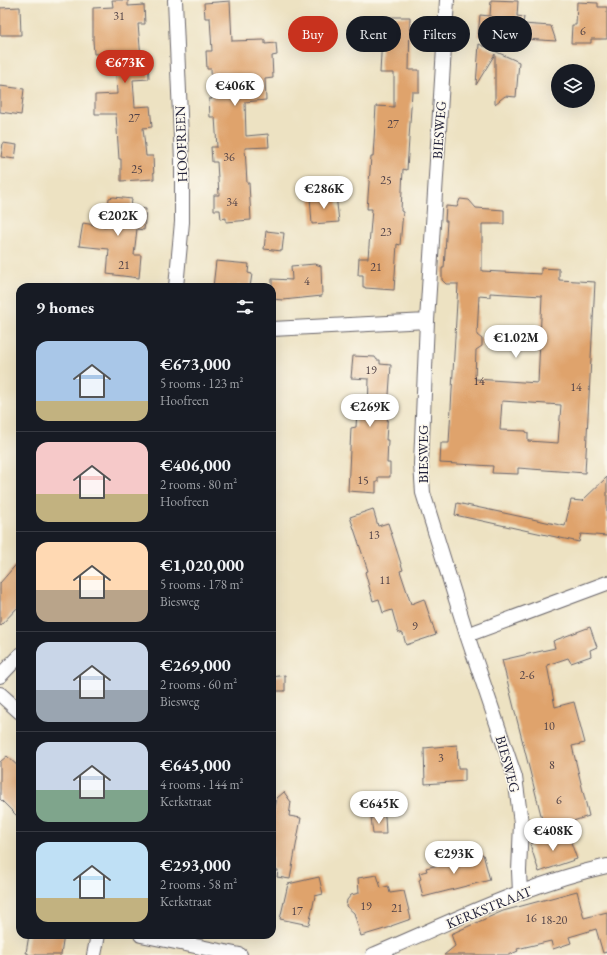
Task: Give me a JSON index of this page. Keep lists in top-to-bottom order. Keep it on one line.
{"streets":{"street":["BIESWEG","HOOFREEN","KERKSTRAAT"]},"crossings":[["BIESWEG","KERKSTRAAT"]],"house_numbers":["31","6","27","27","36","25","25","34","23","21","21","4","19","14","14","15","13","11","9","2-6","10","3","8","6","19","21","17","16","18-20"],"page":{"chip":["Buy","Rent","Filters","New"],"price":["€673K","€406K","€286K","€202K","€1.02M","€269K","€645K","€408K","€293K"],"heading":"9 homes","list":[{"name":"€673,000","note":"5 rooms · 123 m² · Hoofreen"},{"name":"€406,000","note":"2 rooms · 80 m² · Hoofreen"},{"name":"€1,020,000","note":"5 rooms · 178 m² · Biesweg"},{"name":"€269,000","note":"2 rooms · 60 m² · Biesweg"},{"name":"€645,000","note":"4 rooms · 144 m² · Kerkstraat"},{"name":"€293,000","note":"2 rooms · 58 m² · Kerkstraat"}]}}
